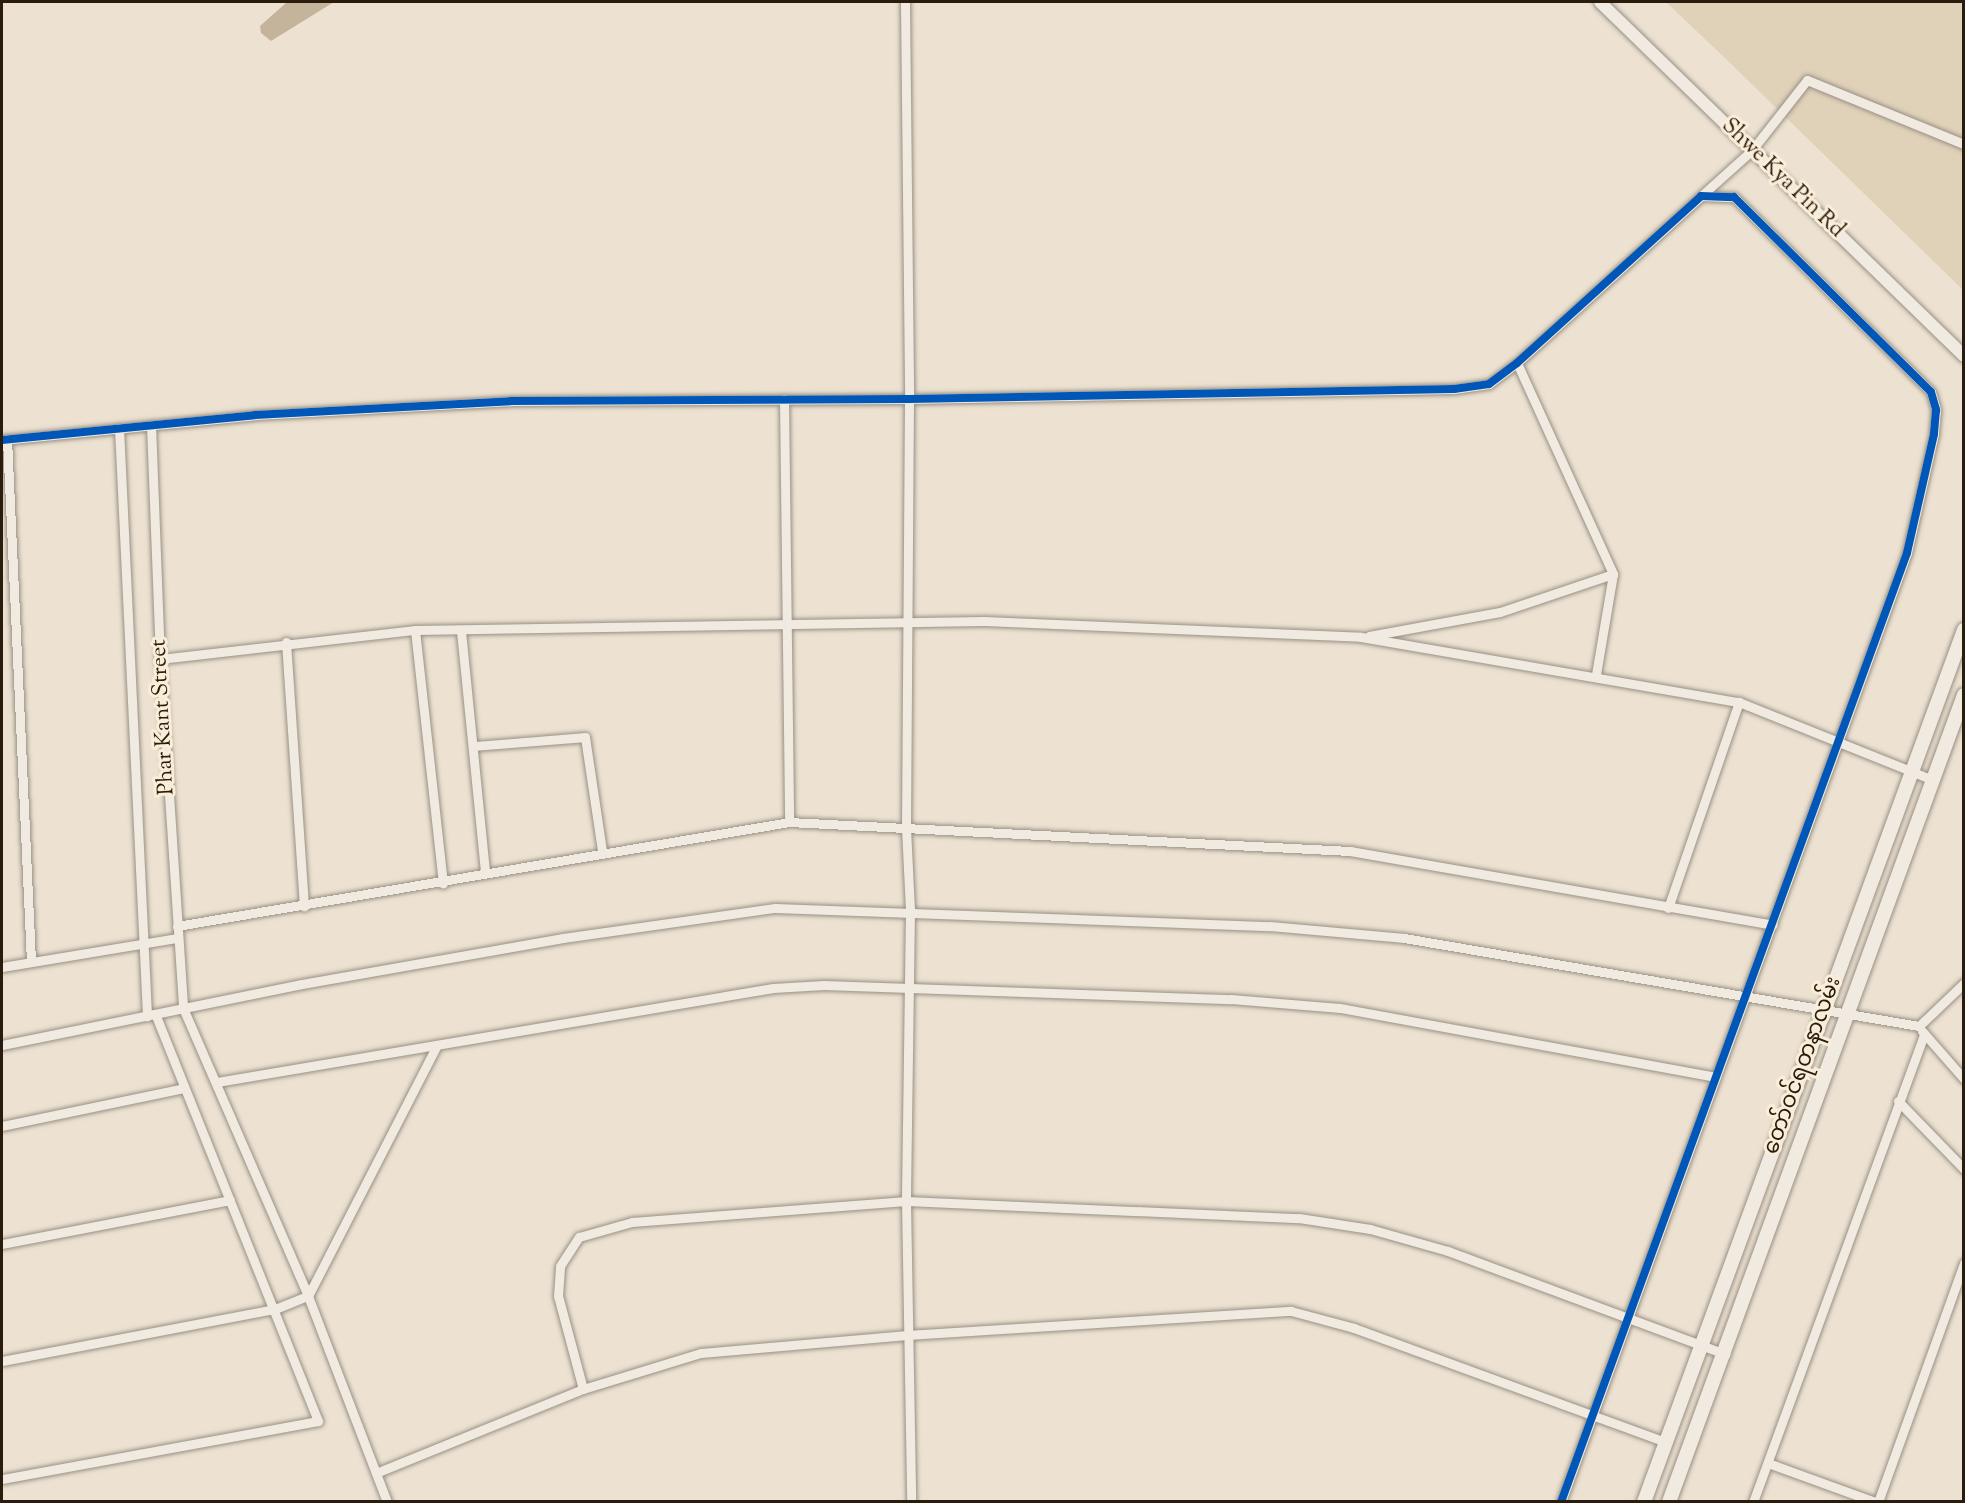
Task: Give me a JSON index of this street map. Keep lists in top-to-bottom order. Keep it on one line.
{"streets":{"main road":["တော်ဝင်ရတနာလမ်း"],"street":["Shwe Kya Pin Rd","Phar Kant Street"]}}
